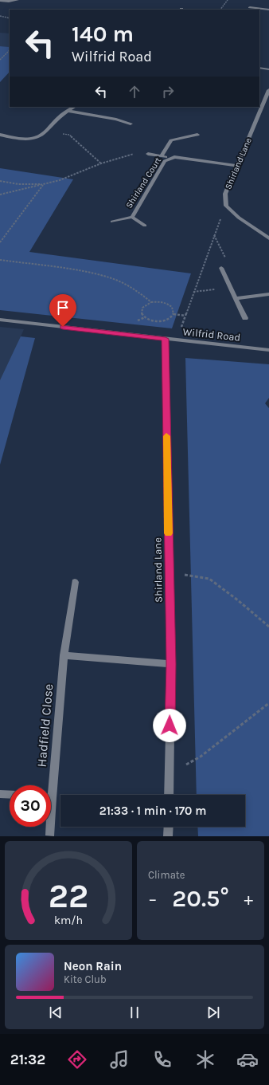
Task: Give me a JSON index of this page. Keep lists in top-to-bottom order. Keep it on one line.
{"streets":{"street":["Shirland Lane","Shirland Court","Wilfrid Road","Hadfield Close"]},"crossings":[["Shirland Lane","Shirland Court"],["Shirland Lane","Wilfrid Road"]],"page":{"turn":["140 m","Wilfrid Road"],"limit":"30","trip":"21:33 · 1 min · 170 m","tile":"Climate","heat":["−","20.5°","+"],"song":["Neon Rain","Kite Club"],"tabs":"21:32","gauge":["22","km/h"]}}
